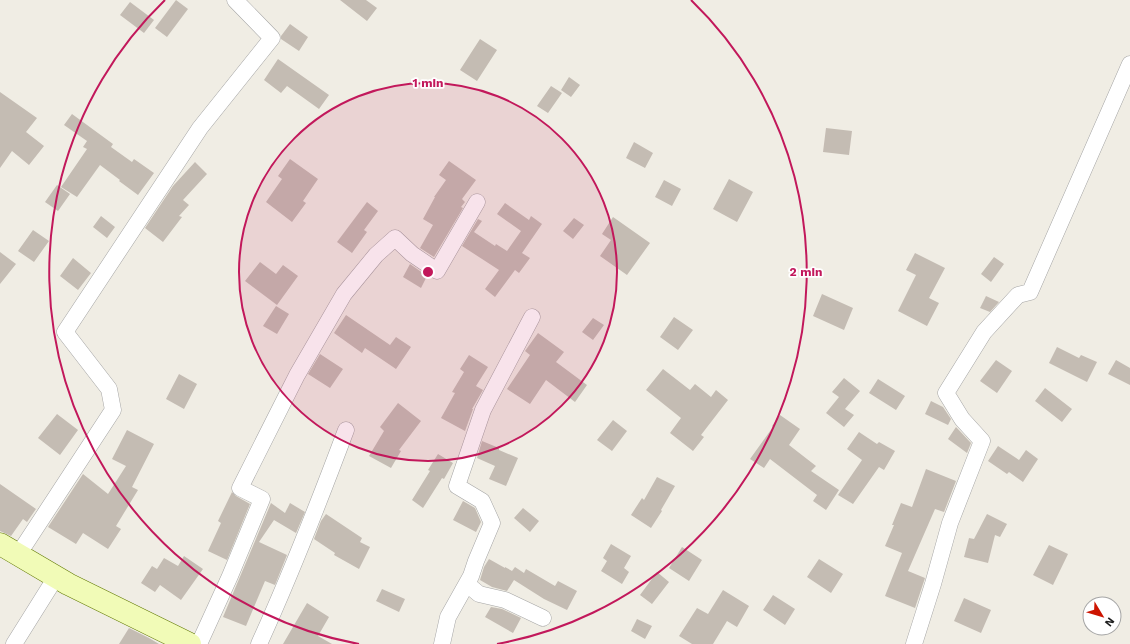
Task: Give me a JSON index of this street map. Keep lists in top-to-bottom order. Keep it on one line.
{"north":"bottom right","rings":["1 min","2 min"]}
